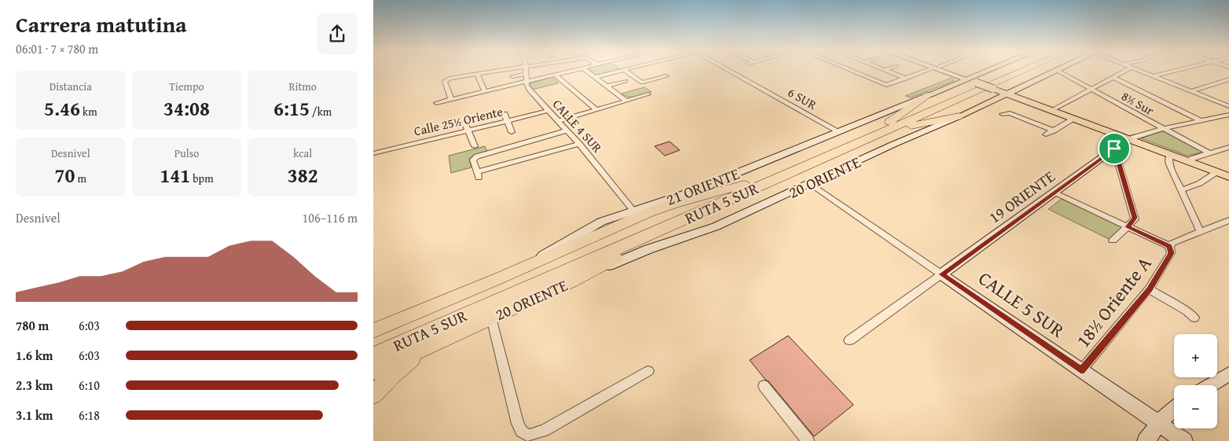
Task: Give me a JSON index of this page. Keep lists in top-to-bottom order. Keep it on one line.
{"streets":{"highway":["20 ORIENTE","21 ORIENTE","RUTA 5 SUR"],"main road":["19 ORIENTE","CALLE 5 SUR"],"street":["6 SUR","8½ Sur","Calle 25½ Oriente","CALLE 4 SUR","18½ Oriente A"]},"crossings":[["6 SUR","21 ORIENTE"],["8½ Sur","20 ORIENTE"],["8½ Sur","19 ORIENTE"],["Calle 25½ Oriente","CALLE 4 SUR"],["CALLE 4 SUR","21 ORIENTE"],["19 ORIENTE","CALLE 5 SUR"],["18½ Oriente A","CALLE 5 SUR"]],"page":{"heading":["Carrera matutina","06:01 · 7 × 780 m"],"stats":[["Distancia","5.46 km"],["Tiempo","34:08"],["Ritmo","6:15 /km"],["Desnivel","70 m"],["Pulso","141 bpm"],["kcal","382"]],"chart":["Desnivel","106–116 m"],"list":[{"name":"780 m","note":"6:03"},{"name":"1.6 km","note":"6:03"},{"name":"2.3 km","note":"6:10"},{"name":"3.1 km","note":"6:18"}],"map_buttons":["+","−"]}}
